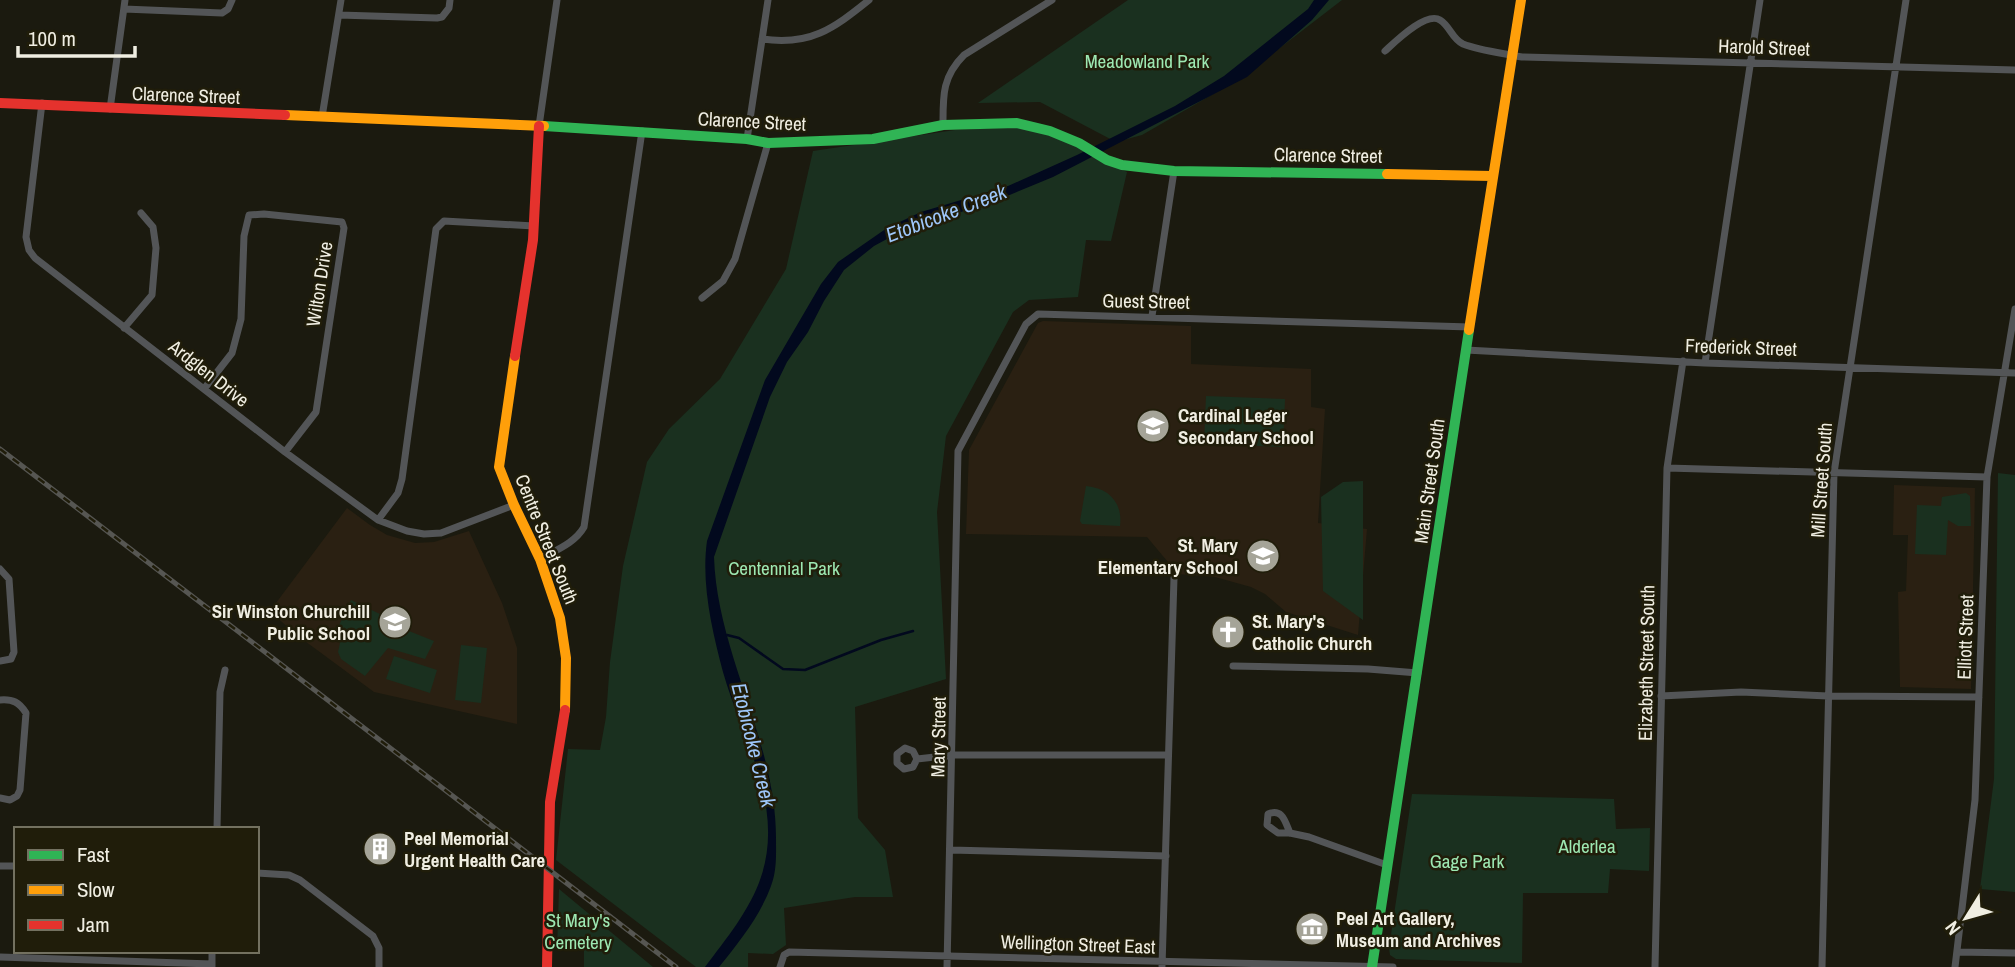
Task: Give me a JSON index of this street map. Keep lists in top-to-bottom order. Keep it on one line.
{"streets":{"street":["Harold Street","Clarence Street","Wilton Drive","Guest Street","Frederick Street","Ardglen Drive","Mill Street South","Main Street South","Centre Street South","Elliott Street","Elizabeth Street South","Mary Street","Wellington Street East"]},"crossings":[["Harold Street","Mill Street South"],["Harold Street","Main Street South"],["Clarence Street","Ardglen Drive"],["Clarence Street","Main Street South"],["Clarence Street","Centre Street South"],["Wilton Drive","Ardglen Drive"],["Guest Street","Main Street South"],["Guest Street","Mary Street"],["Frederick Street","Mill Street South"],["Frederick Street","Main Street South"],["Frederick Street","Elliott Street"],["Frederick Street","Elizabeth Street South"],["Ardglen Drive","Centre Street South"],["Main Street South","Wellington Street East"],["Mary Street","Wellington Street East"]],"water":["Etobicoke Creek"],"parks":["Meadowland Park","Centennial Park","Alderlea","Gage Park","St Mary's Cemetery"],"places":{"school or university":["Cardinal Leger Secondary School","St. Mary Elementary School","Sir Winston Churchill Public School"],"church":["St. Mary's Catholic Church"],"building":["Peel Memorial Urgent Health Care"],"museum":["Peel Art Gallery, Museum and Archives"]},"legend":["Fast","Slow","Jam"],"scale_bar":"100 m","north":"bottom left"}
